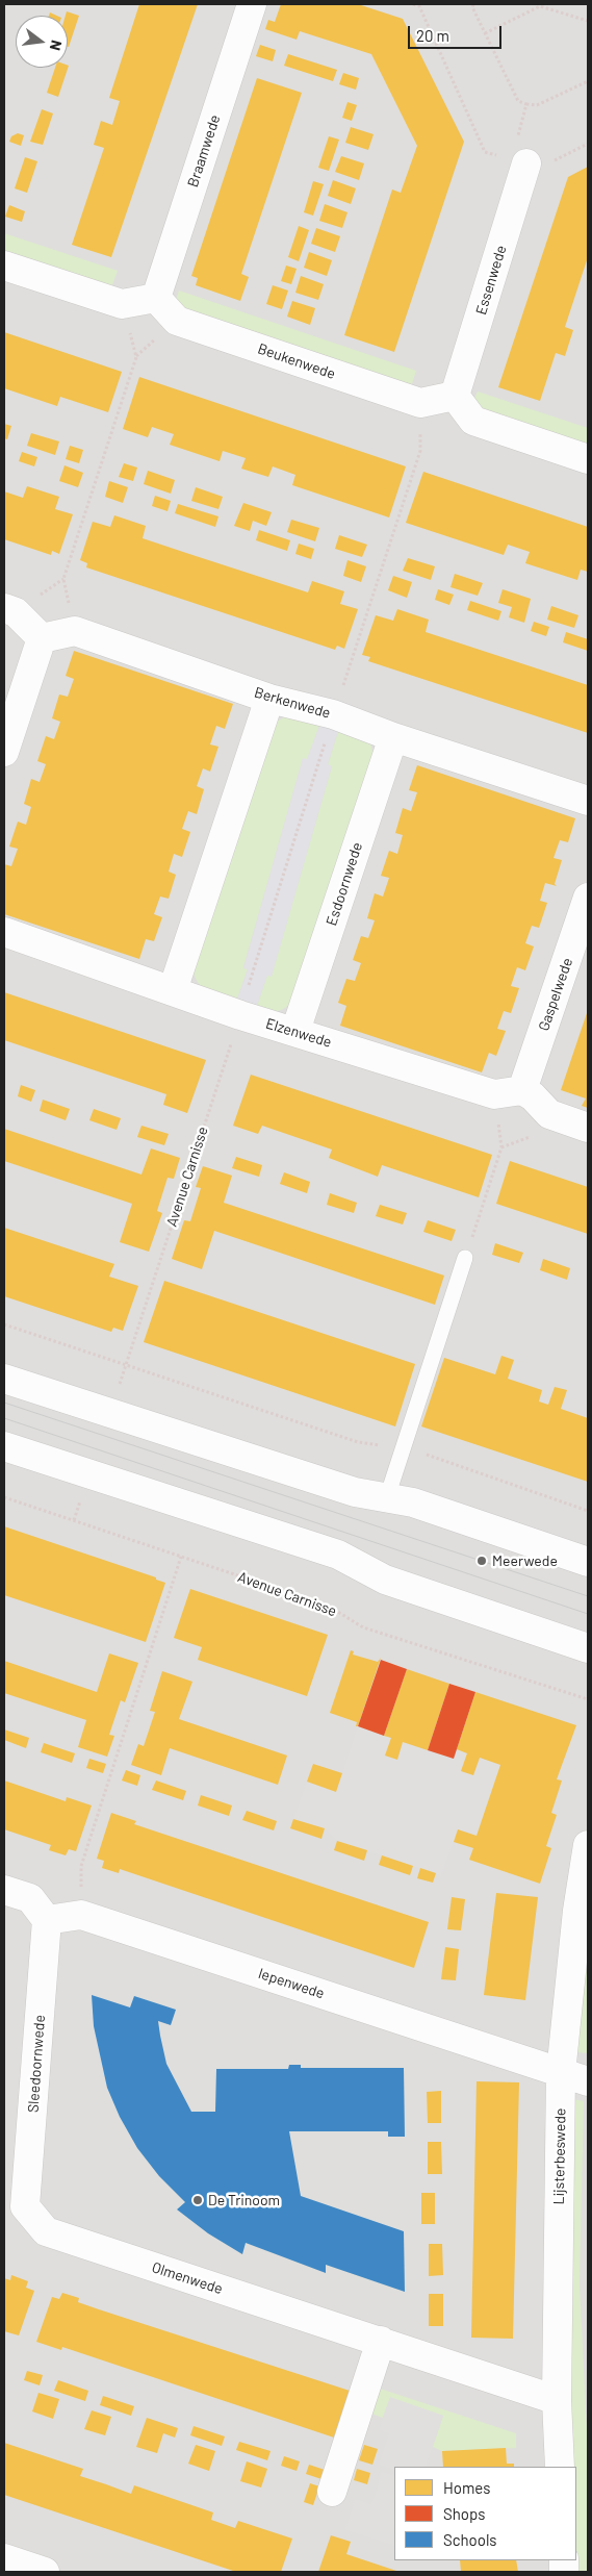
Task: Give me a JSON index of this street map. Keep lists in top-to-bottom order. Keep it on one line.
{"streets":{"street":["Braamwede","Essenwede","Beukenwede","Berkenwede","Esdoornwede","Gaspelwede","Elzenwede","Iepenwede","Sleedoornwede","Lijsterbeswede","Olmenwede"],"path":["Avenue Carnisse"]},"crossings":[["Braamwede","Beukenwede"],["Essenwede","Beukenwede"],["Berkenwede","Esdoornwede"],["Esdoornwede","Elzenwede"],["Gaspelwede","Elzenwede"],["Elzenwede","Avenue Carnisse"],["Iepenwede","Sleedoornwede"],["Iepenwede","Lijsterbeswede"],["Sleedoornwede","Olmenwede"],["Lijsterbeswede","Olmenwede"]],"places":["Meerwede","De Trinoom"],"legend":["Homes","Shops","Schools"],"scale_bar":"20 m","north":"right"}
